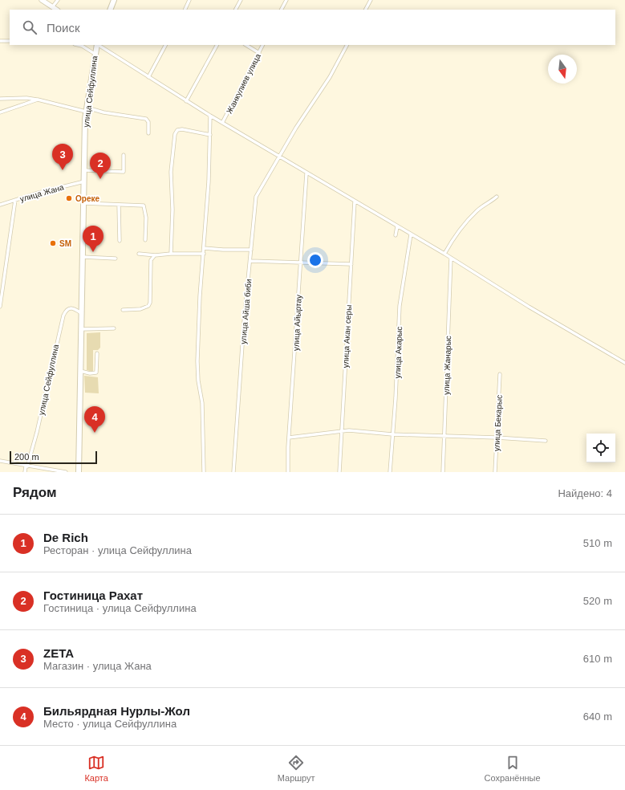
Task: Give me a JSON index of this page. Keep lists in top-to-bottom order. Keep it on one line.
{"streets":{"main road":["улица Сейфуллина"],"street":["Жанкулиев улица","улица Жана","улица Айша биби","улица Айыртау","улица Акан серы","улица Акарыс","улица Жанарыс","улица Бекарыс"]},"crossings":[["улица Сейфуллина","улица Жана"]],"places":["Ореке","SM"],"scale_bar":"200 m","north":"bottom","page":{"search":"Поиск","pins":["3","2","1","4"],"scale":"200 m","heading":["Рядом","Найдено: 4"],"list":[{"mark":"1","name":"De Rich","note":"Ресторан · улица Сейфуллина","value":"510 m"},{"mark":"2","name":"Гостиница Рахат","note":"Гостиница · улица Сейфуллина","value":"520 m"},{"mark":"3","name":"ZETA","note":"Магазин · улица Жана","value":"610 m"},{"mark":"4","name":"Бильярдная Нурлы-Жол","note":"Место · улица Сейфуллина","value":"640 m"}],"nav":["Карта","Маршрут","Сохранённые"]}}
